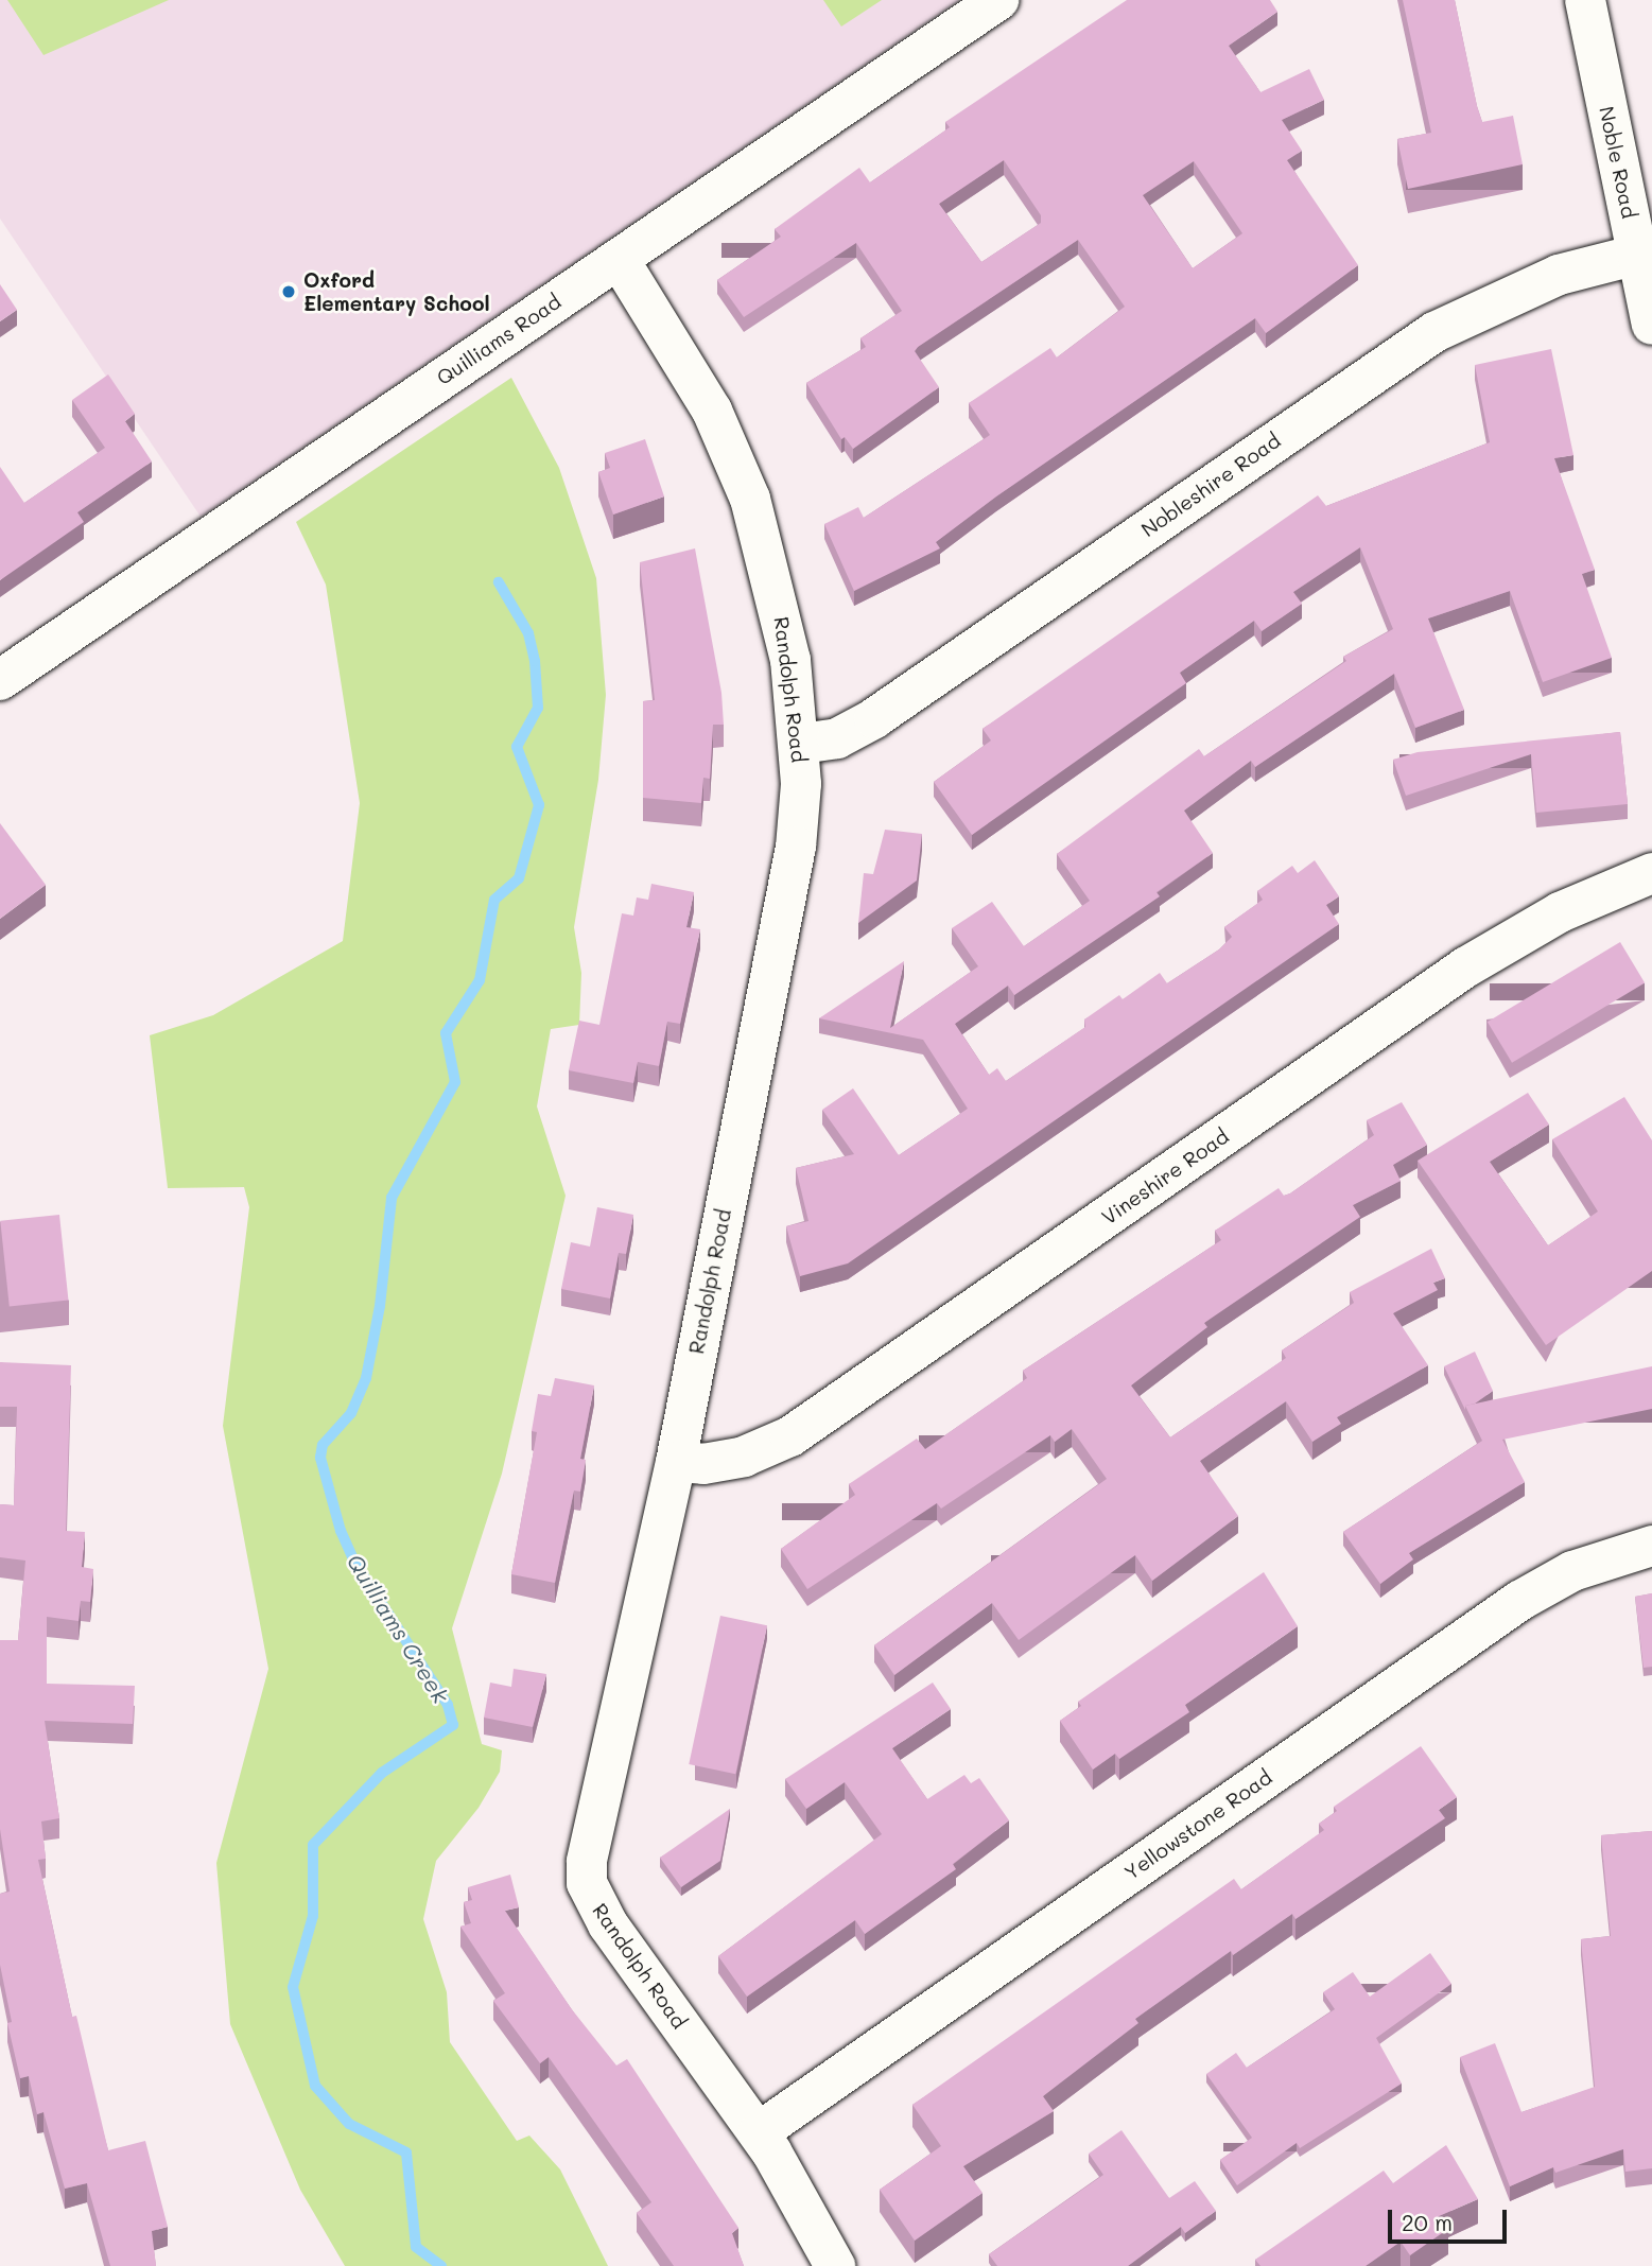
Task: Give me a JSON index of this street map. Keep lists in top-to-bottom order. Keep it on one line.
{"streets":{"street":["Noble Road","Quilliams Road","Nobleshire Road","Randolph Road","Vineshire Road","Yellowstone Road"]},"crossings":[["Noble Road","Nobleshire Road"],["Quilliams Road","Randolph Road"],["Nobleshire Road","Randolph Road"],["Randolph Road","Vineshire Road"],["Randolph Road","Yellowstone Road"]],"water":["Quilliams Creek"],"places":["Oxford Elementary School"],"scale_bar":"20 m"}
